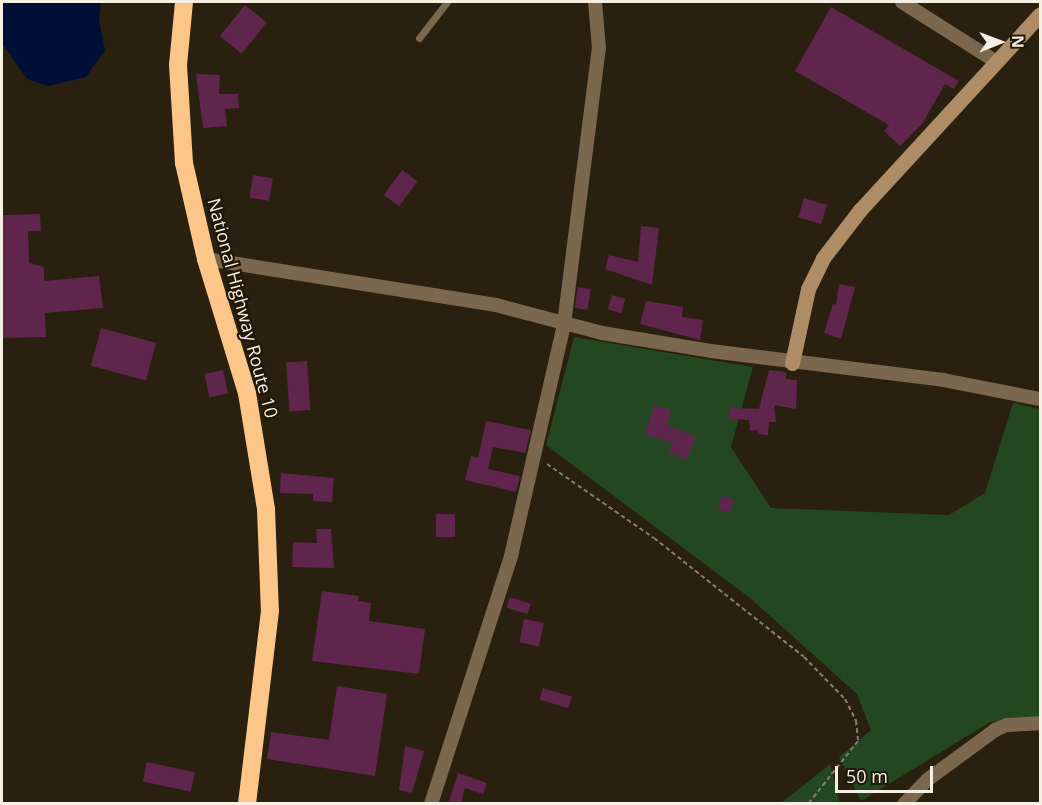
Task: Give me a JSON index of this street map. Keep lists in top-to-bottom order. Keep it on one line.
{"streets":{"highway":["National Highway Route 10"]},"scale_bar":"50 m","north":"right"}
